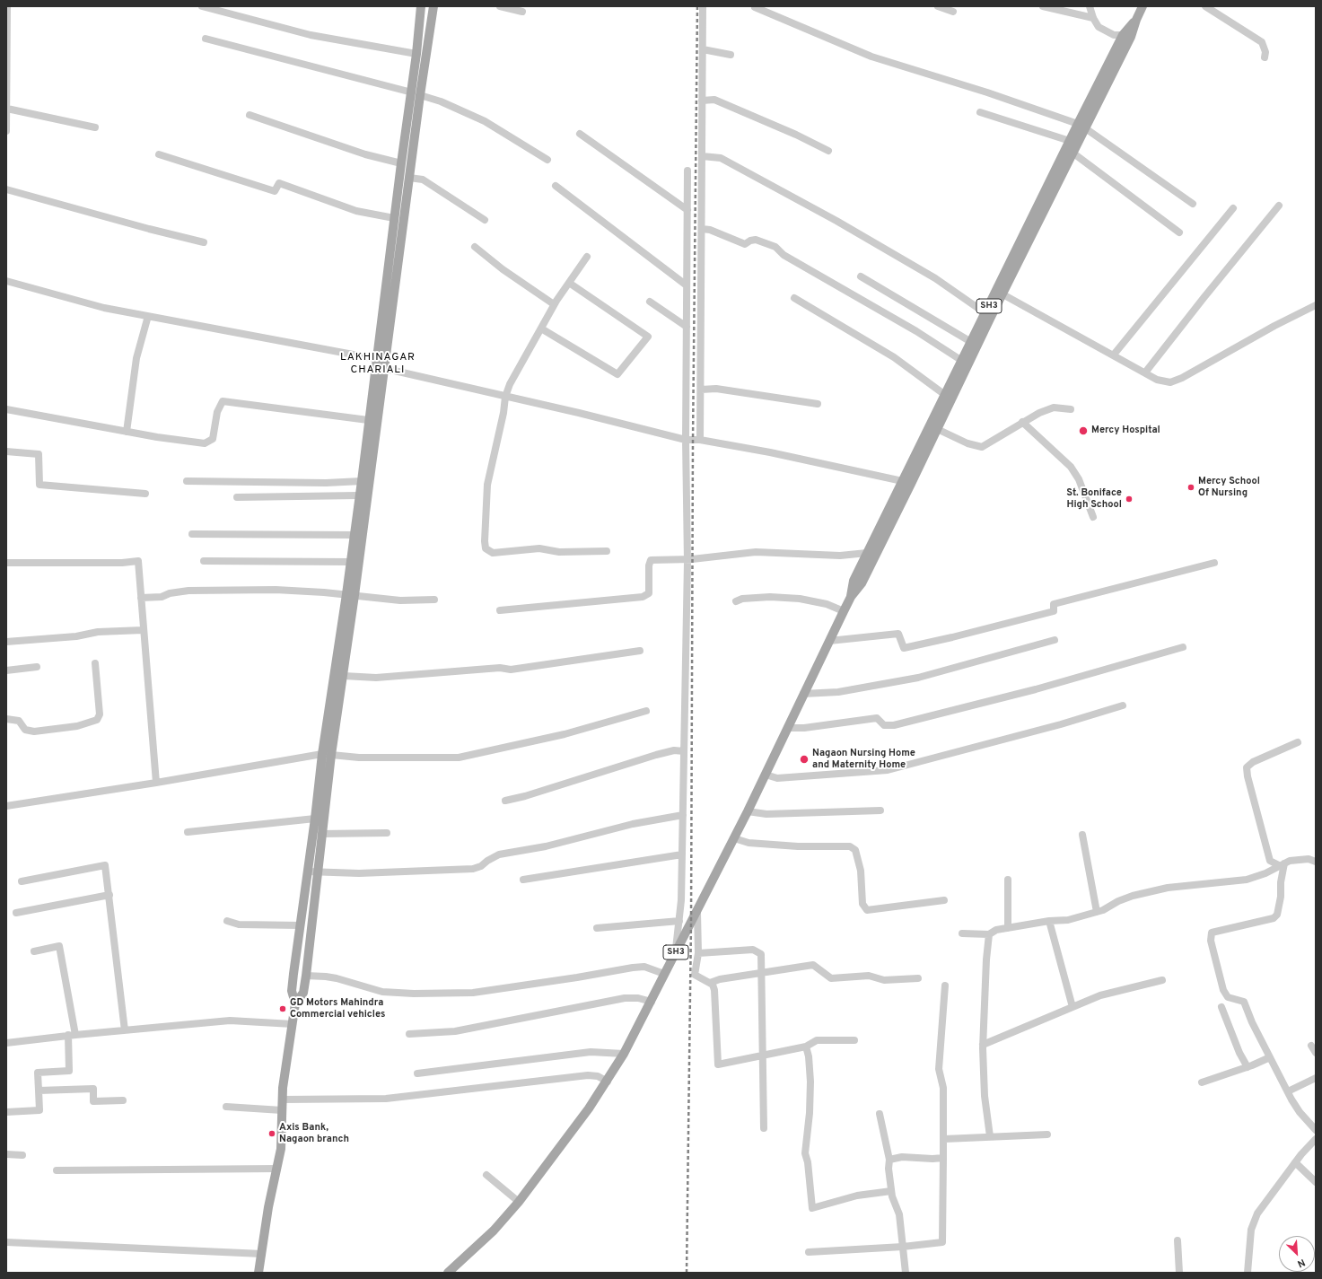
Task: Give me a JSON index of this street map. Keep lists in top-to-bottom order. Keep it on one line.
{"streets":{"main road":["SH3"]},"districts":["LAKHINAGAR CHARIALI"],"places":["Mercy Hospital","Mercy School Of Nursing","St. Boniface High School","Nagaon Nursing Home and Maternity Home","GD Motors Mahindra Commercial vehicles","Axis Bank, Nagaon branch"],"north":"bottom right"}
